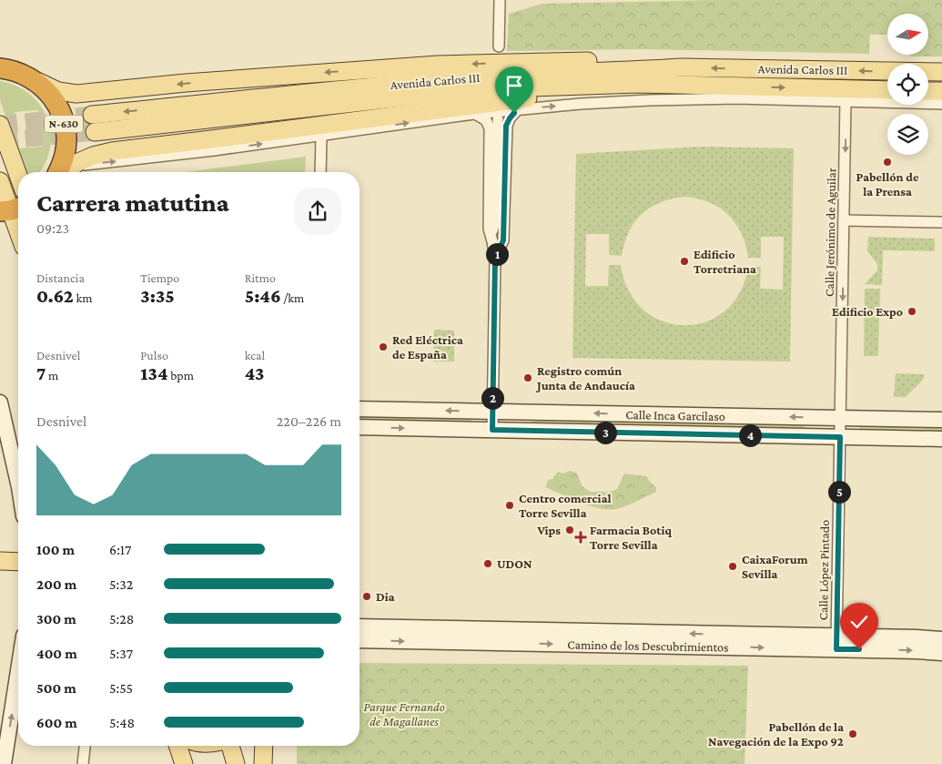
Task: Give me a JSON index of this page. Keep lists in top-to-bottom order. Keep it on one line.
{"streets":{"highway":["N-630"],"main road":["Avenida Carlos III"],"street":["Calle Jerónimo de Aguilar","Calle Inca Garcilaso","Calle López Pintado","Camino de los Descubrimientos"]},"crossings":[["Calle Jerónimo de Aguilar","Calle Inca Garcilaso"],["Calle Jerónimo de Aguilar","Calle López Pintado"],["Calle Inca Garcilaso","Calle López Pintado"],["Calle López Pintado","Camino de los Descubrimientos"]],"one_way":["Calle Jerónimo de Aguilar"],"parks":["Parque Fernando de Magallanes"],"places":{"other":["Pabellón de la Prensa","Edificio Torretriana","Edificio Expo","Red Eléctrica de España","Registro común Junta de Andaucía","Centro comercial Torre Sevilla","Vips","UDON","CaixaForum Sevilla","Dia","Pabellón de la Navegación de la Expo 92"],"health":["Farmacia Botiq Torre Sevilla"]},"north":"right","page":{"heading":["Carrera matutina","09:23"],"pins":["1","2","3","4","5"],"stats":[["Distancia","0.62 km"],["Tiempo","3:35"],["Ritmo","5:46 /km"],["Desnivel","7 m"],["Pulso","134 bpm"],["kcal","43"]],"chart":["Desnivel","220–226 m"],"list":[{"name":"100 m","note":"6:17"},{"name":"200 m","note":"5:32"},{"name":"300 m","note":"5:28"},{"name":"400 m","note":"5:37"},{"name":"500 m","note":"5:55"},{"name":"600 m","note":"5:48"}]}}
